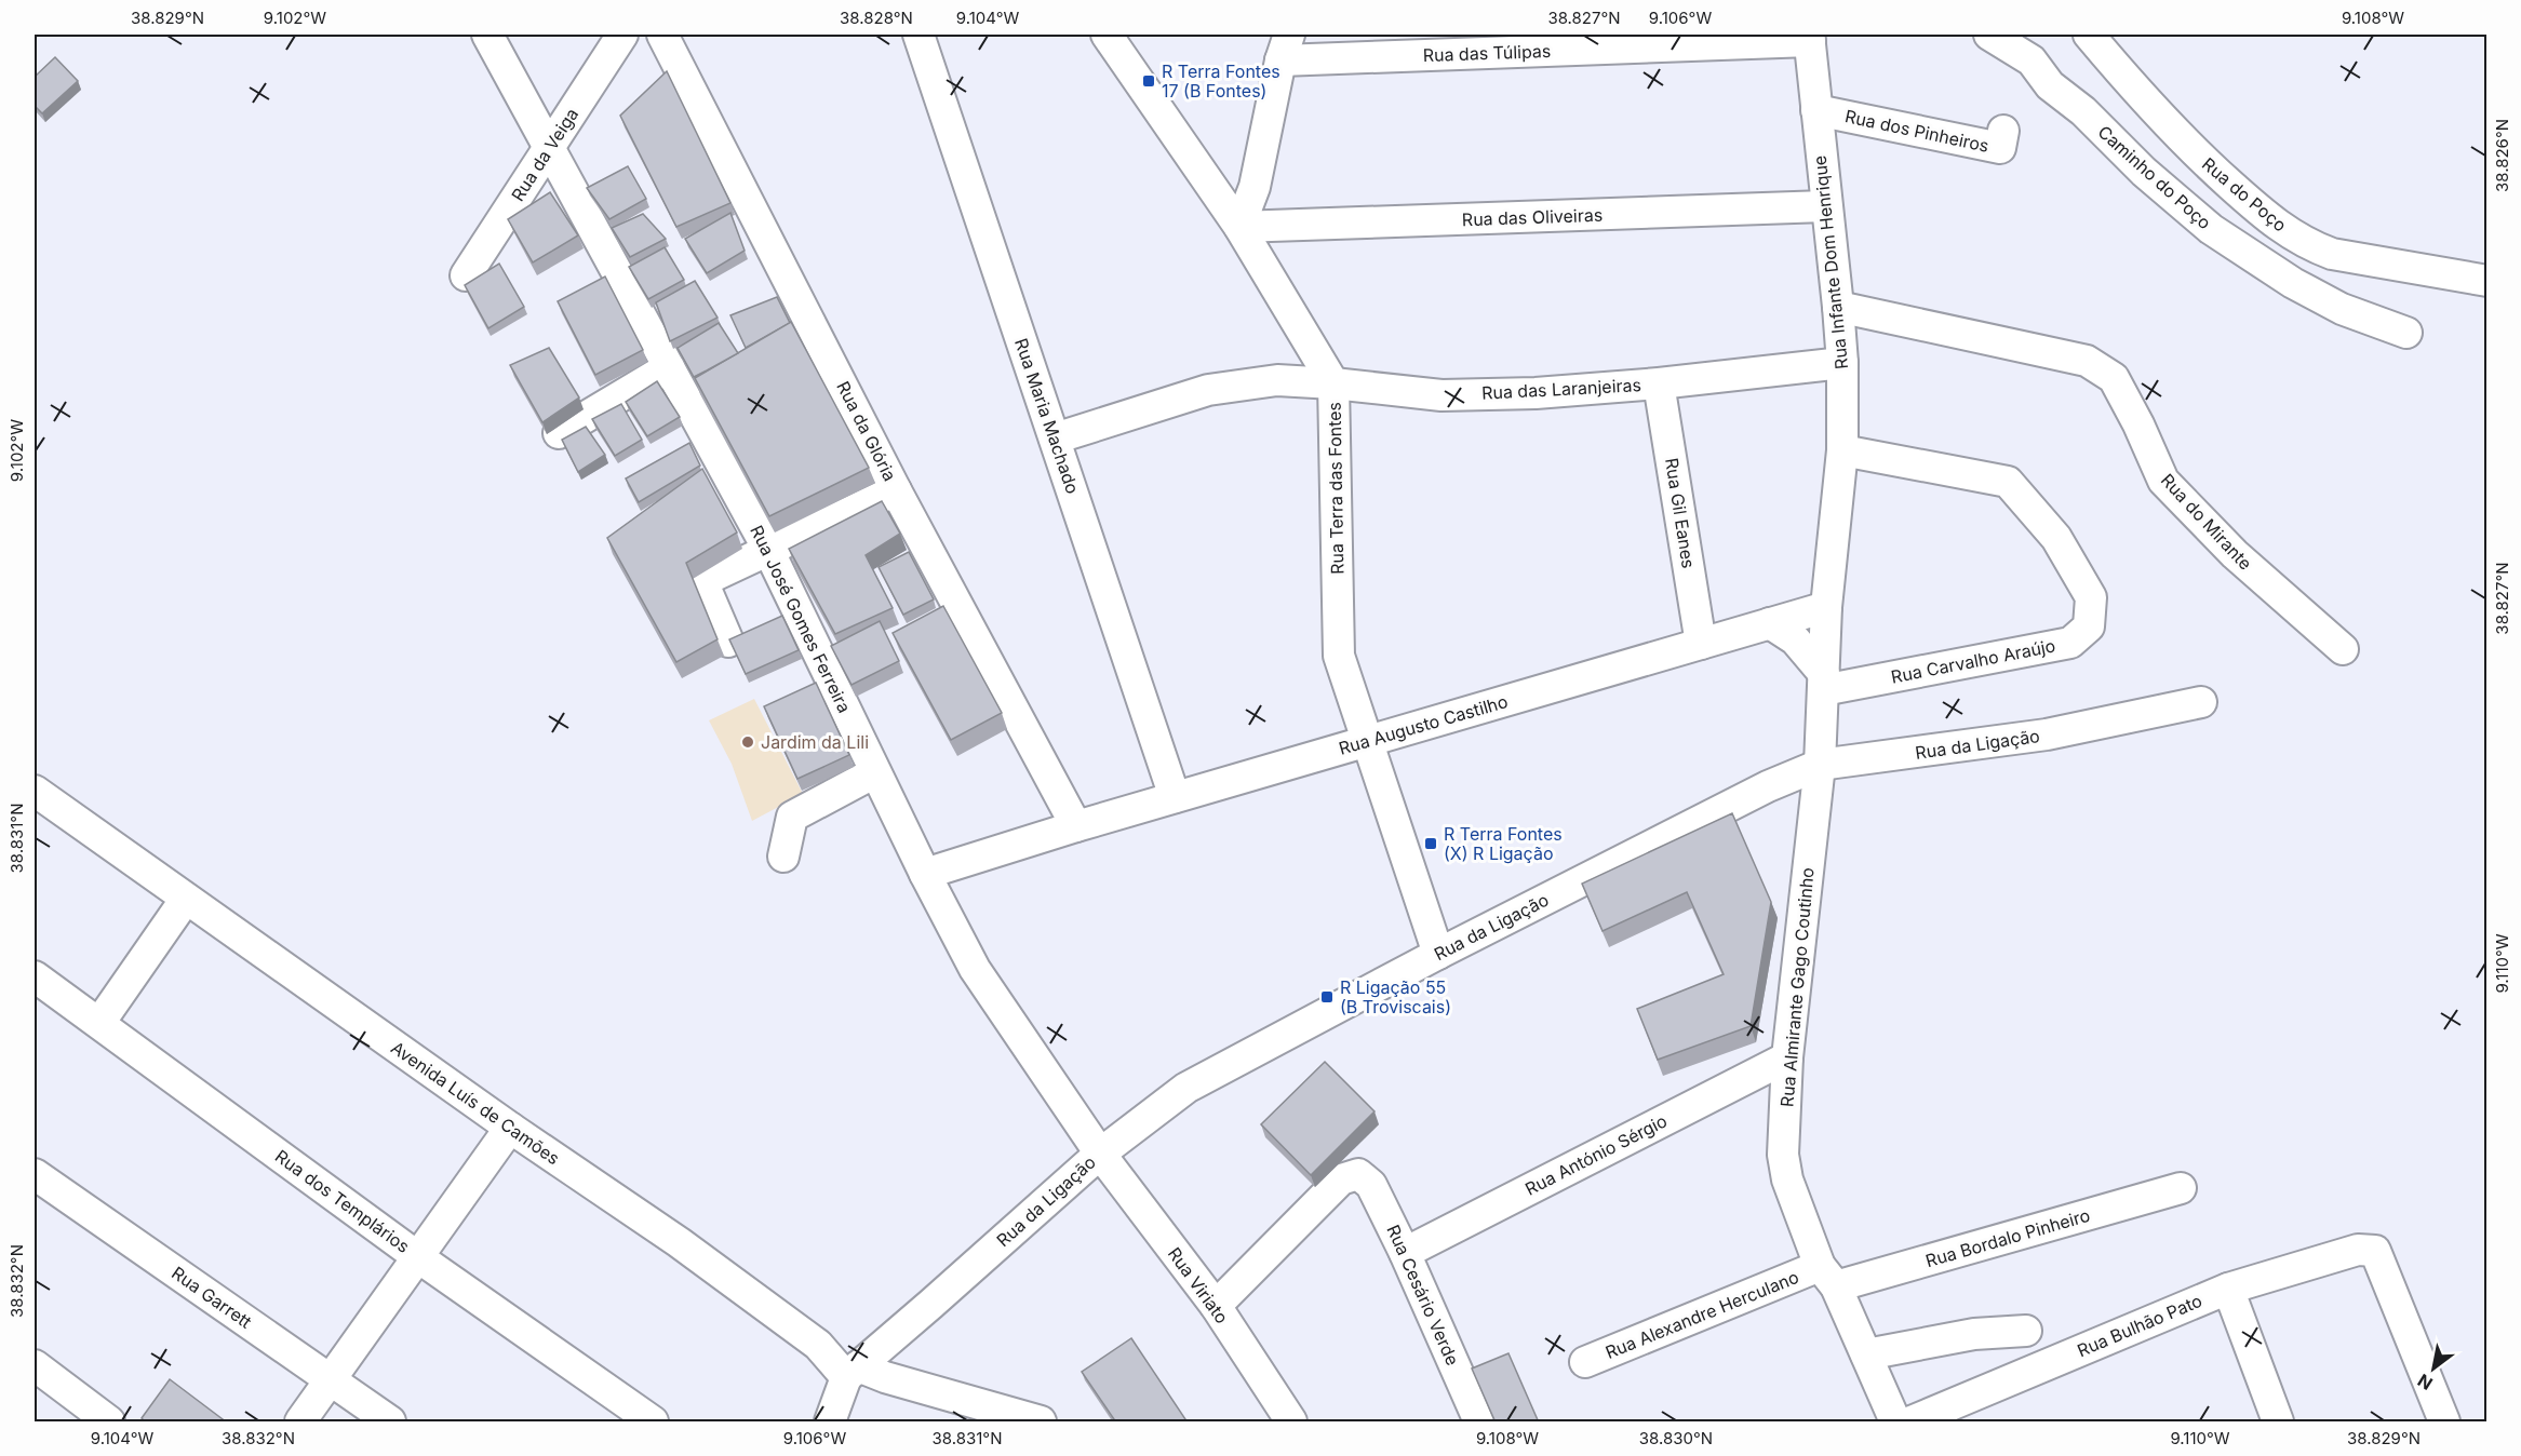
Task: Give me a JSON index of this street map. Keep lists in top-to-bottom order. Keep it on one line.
{"streets":{"street":["Rua das Túlipas","Rua dos Pinheiros","Rua da Veiga","Caminho do Poço","Rua do Poço","Rua das Oliveiras","Rua Infante Dom Henrique","Rua das Laranjeiras","Rua Maria Machado","Rua da Glória","Rua Terra das Fontes","Rua Gil Eanes","Rua do Mirante","Rua José Gomes Ferreira","Rua Carvalho Araújo","Rua Augusto Castilho","Rua da Ligação","Rua Almirante Gago Coutinho","Avenida Luís de Camões","Rua António Sérgio","Rua dos Templários","Rua Bordalo Pinheiro","Rua Viriato","Rua Cesário Verde","Rua Garrett","Rua Alexandre Herculano","Rua Bulhão Pato"]},"crossings":[["Rua das Túlipas","Rua Infante Dom Henrique"],["Rua dos Pinheiros","Rua Infante Dom Henrique"],["Rua da Veiga","Rua José Gomes Ferreira"],["Rua das Oliveiras","Rua Infante Dom Henrique"],["Rua das Oliveiras","Rua Terra das Fontes"],["Rua Infante Dom Henrique","Rua das Laranjeiras"],["Rua Infante Dom Henrique","Rua do Mirante"],["Rua Infante Dom Henrique","Rua Carvalho Araújo"],["Rua Infante Dom Henrique","Rua Augusto Castilho"],["Rua Infante Dom Henrique","Rua Almirante Gago Coutinho"],["Rua das Laranjeiras","Rua Maria Machado"],["Rua das Laranjeiras","Rua Terra das Fontes"],["Rua das Laranjeiras","Rua Gil Eanes"],["Rua Maria Machado","Rua Augusto Castilho"],["Rua da Glória","Rua Augusto Castilho"],["Rua Terra das Fontes","Rua Augusto Castilho"],["Rua Terra das Fontes","Rua da Ligação"],["Rua Gil Eanes","Rua Augusto Castilho"],["Rua José Gomes Ferreira","Rua Augusto Castilho"],["Rua José Gomes Ferreira","Rua da Ligação"],["Rua José Gomes Ferreira","Rua Viriato"],["Rua Carvalho Araújo","Rua Almirante Gago Coutinho"],["Rua Augusto Castilho","Rua Almirante Gago Coutinho"],["Rua da Ligação","Rua Almirante Gago Coutinho"],["Rua da Ligação","Avenida Luís de Camões"],["Rua da Ligação","Rua Viriato"],["Rua Almirante Gago Coutinho","Rua António Sérgio"],["Rua Almirante Gago Coutinho","Rua Bordalo Pinheiro"],["Rua Almirante Gago Coutinho","Rua Alexandre Herculano"],["Rua António Sérgio","Rua Cesário Verde"],["Rua Bordalo Pinheiro","Rua Alexandre Herculano"],["Rua Viriato","Rua Cesário Verde"]],"places":{"transit":["R Terra Fontes 17 (B Fontes)","R Terra Fontes (X) R Ligação","R Ligação 55 (B Troviscais)"],"other":["Jardim da Lili"]},"north":"bottom left","coordinates":["38.829°N","9.102°W","38.828°N","9.104°W","38.827°N","9.106°W","9.108°W","38.826°N","38.831°N","9.110°W","38.832°N","38.830°N"]}
